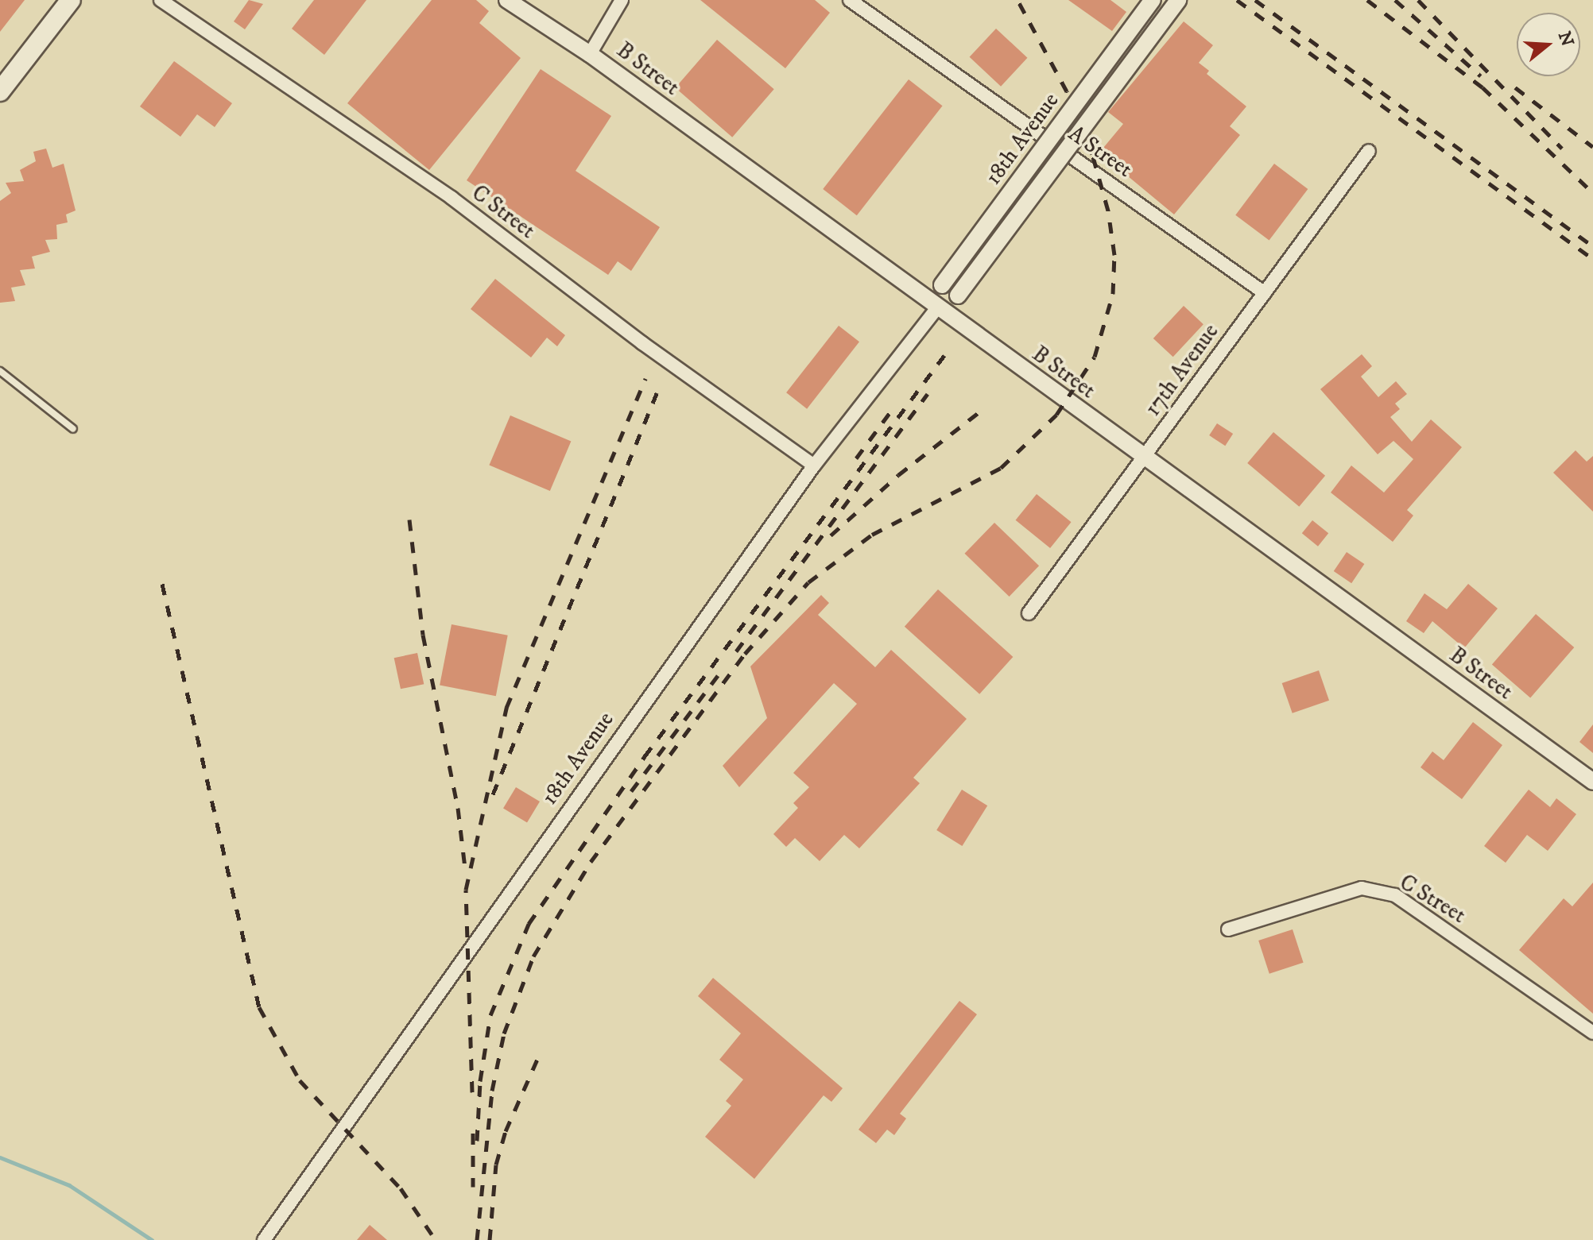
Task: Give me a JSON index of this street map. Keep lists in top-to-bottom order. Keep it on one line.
{"streets":{"street":["B Street","18th Avenue","A Street","C Street","17th Avenue"]},"crossings":[["B Street","18th Avenue"],["B Street","17th Avenue"],["18th Avenue","C Street"],["A Street","17th Avenue"]],"north":"right"}
